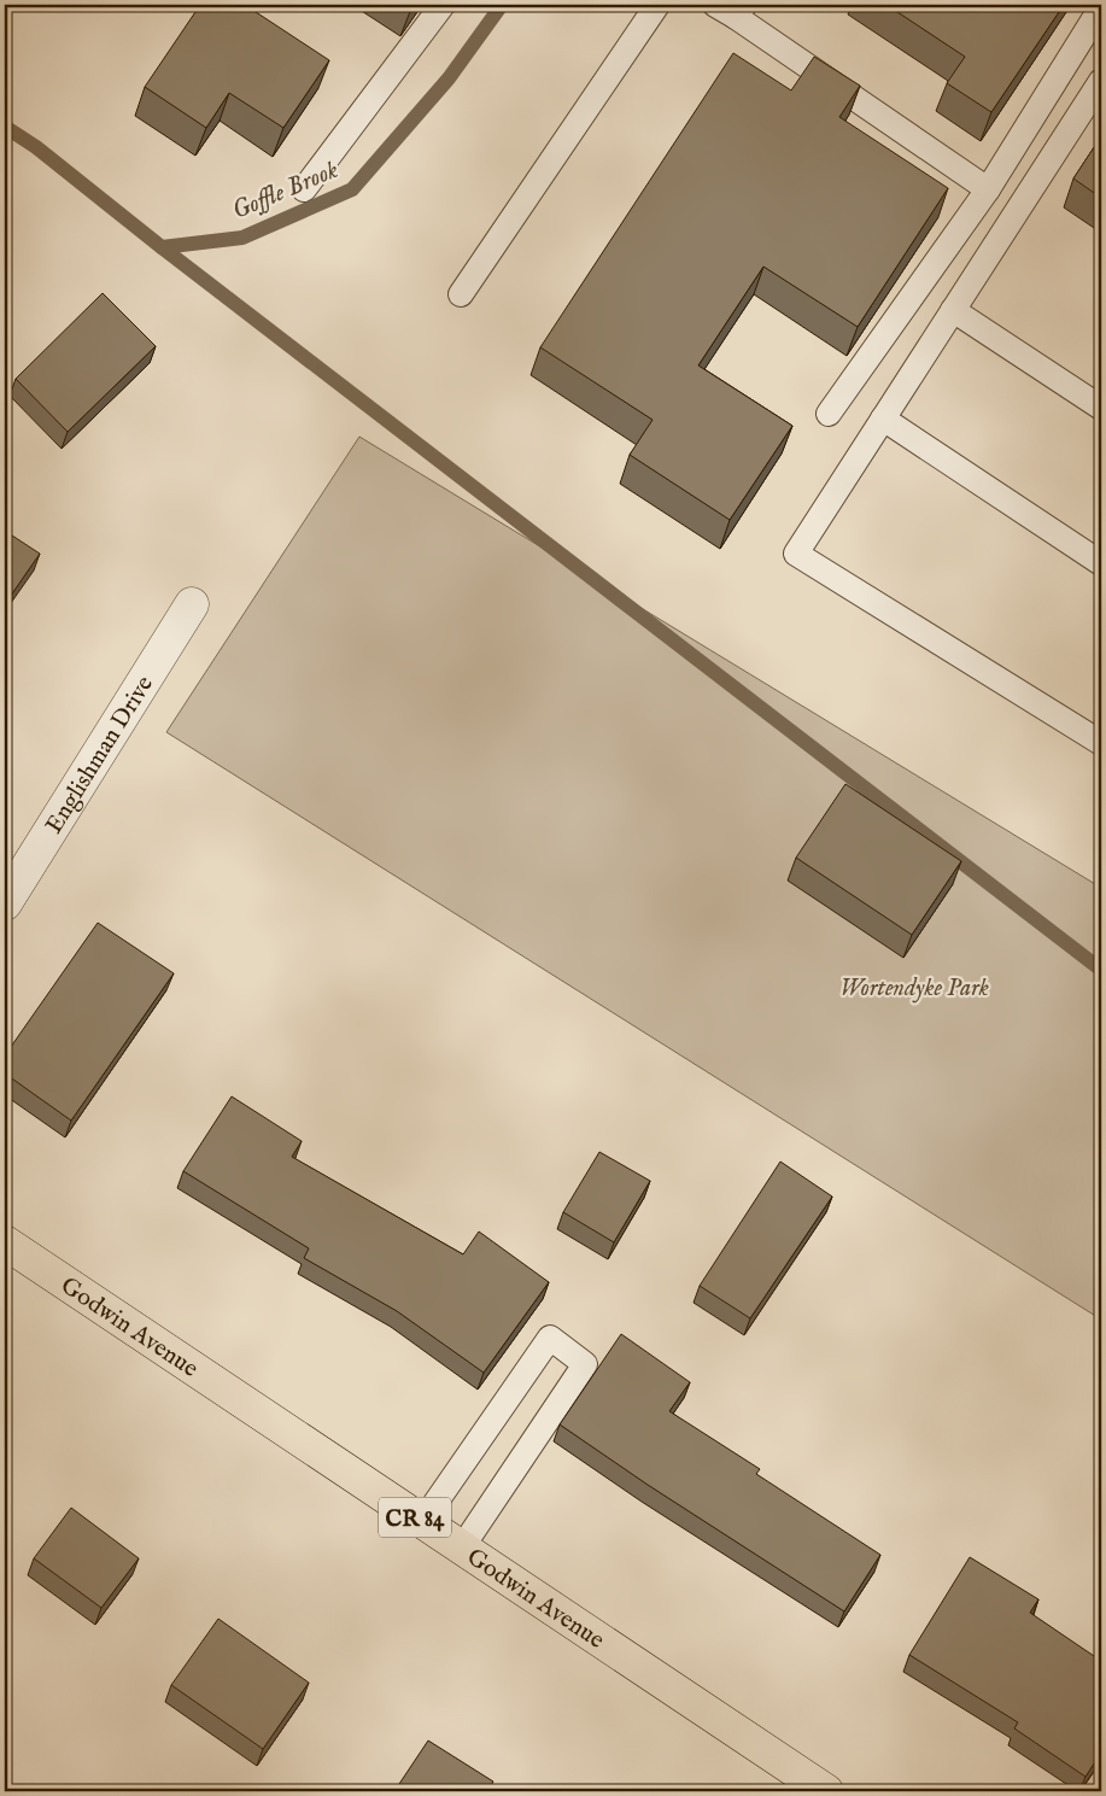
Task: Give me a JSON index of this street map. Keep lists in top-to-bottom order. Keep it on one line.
{"streets":{"main road":["Godwin Avenue","CR 84"],"street":["Englishman Drive"]},"water":["Goffle Brook"],"parks":["Wortendyke Park"]}
